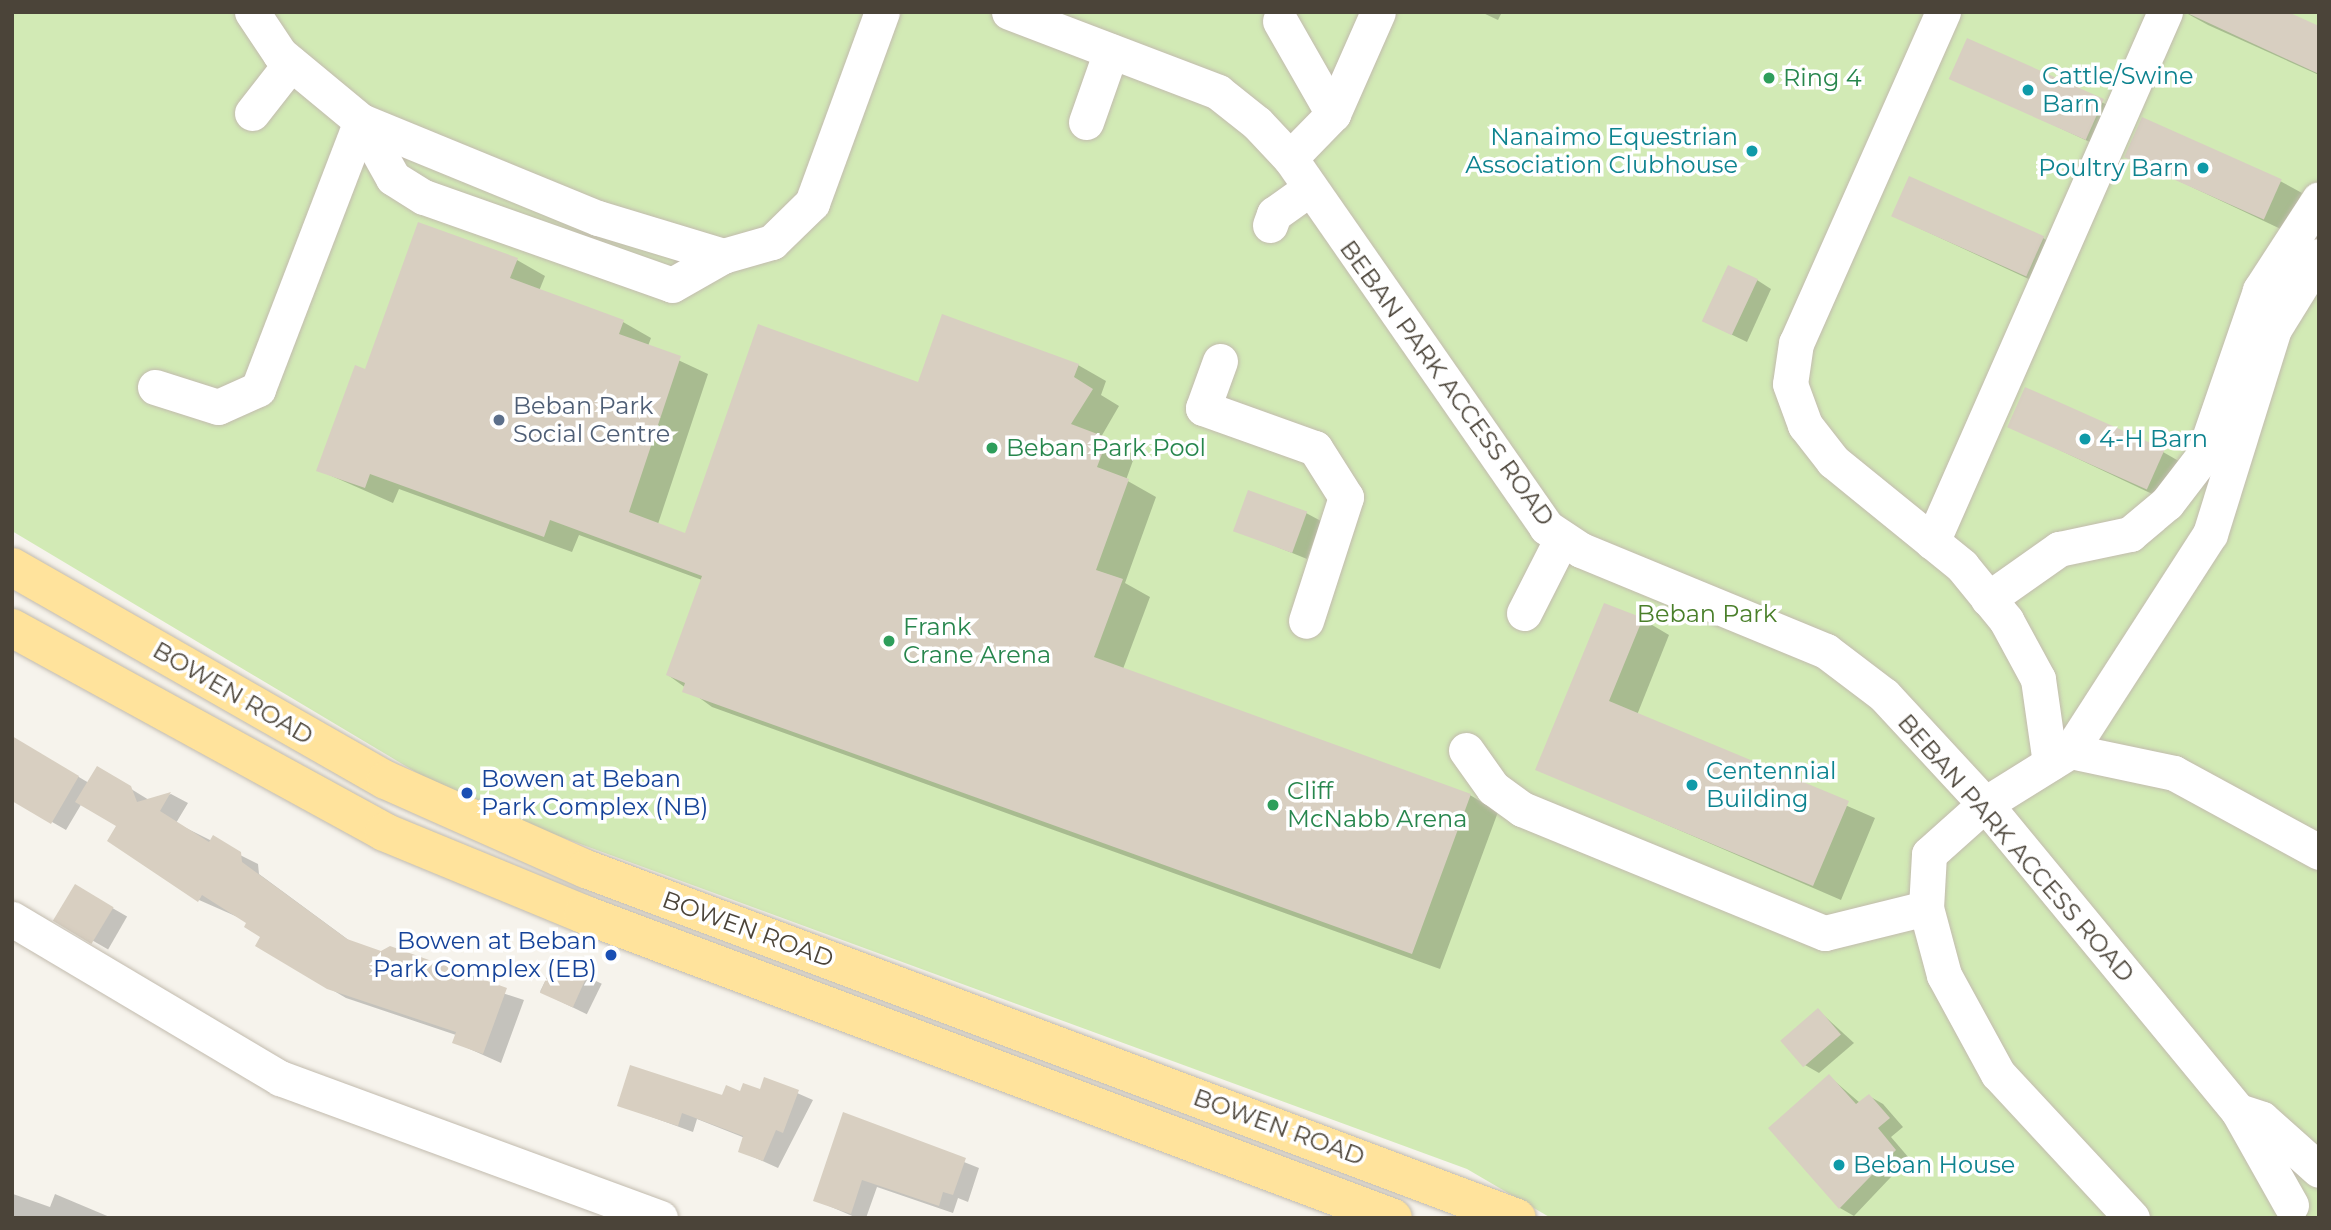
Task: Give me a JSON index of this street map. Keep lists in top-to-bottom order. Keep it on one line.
{"streets":{"main road":["BOWEN ROAD"],"street":["BEBAN PARK ACCESS ROAD"]},"parks":["Beban Park"],"places":["Ring 4","Cattle/Swine Barn","Nanaimo Equestrian Association Clubhouse","Poultry Barn","Beban Park Social Centre","4-H Barn","Beban Park Pool","Frank Crane Arena","Centennial Building","Bowen at Beban Park Complex (NB)","Cliff McNabb Arena","Bowen at Beban Park Complex (EB)","Beban House"]}
